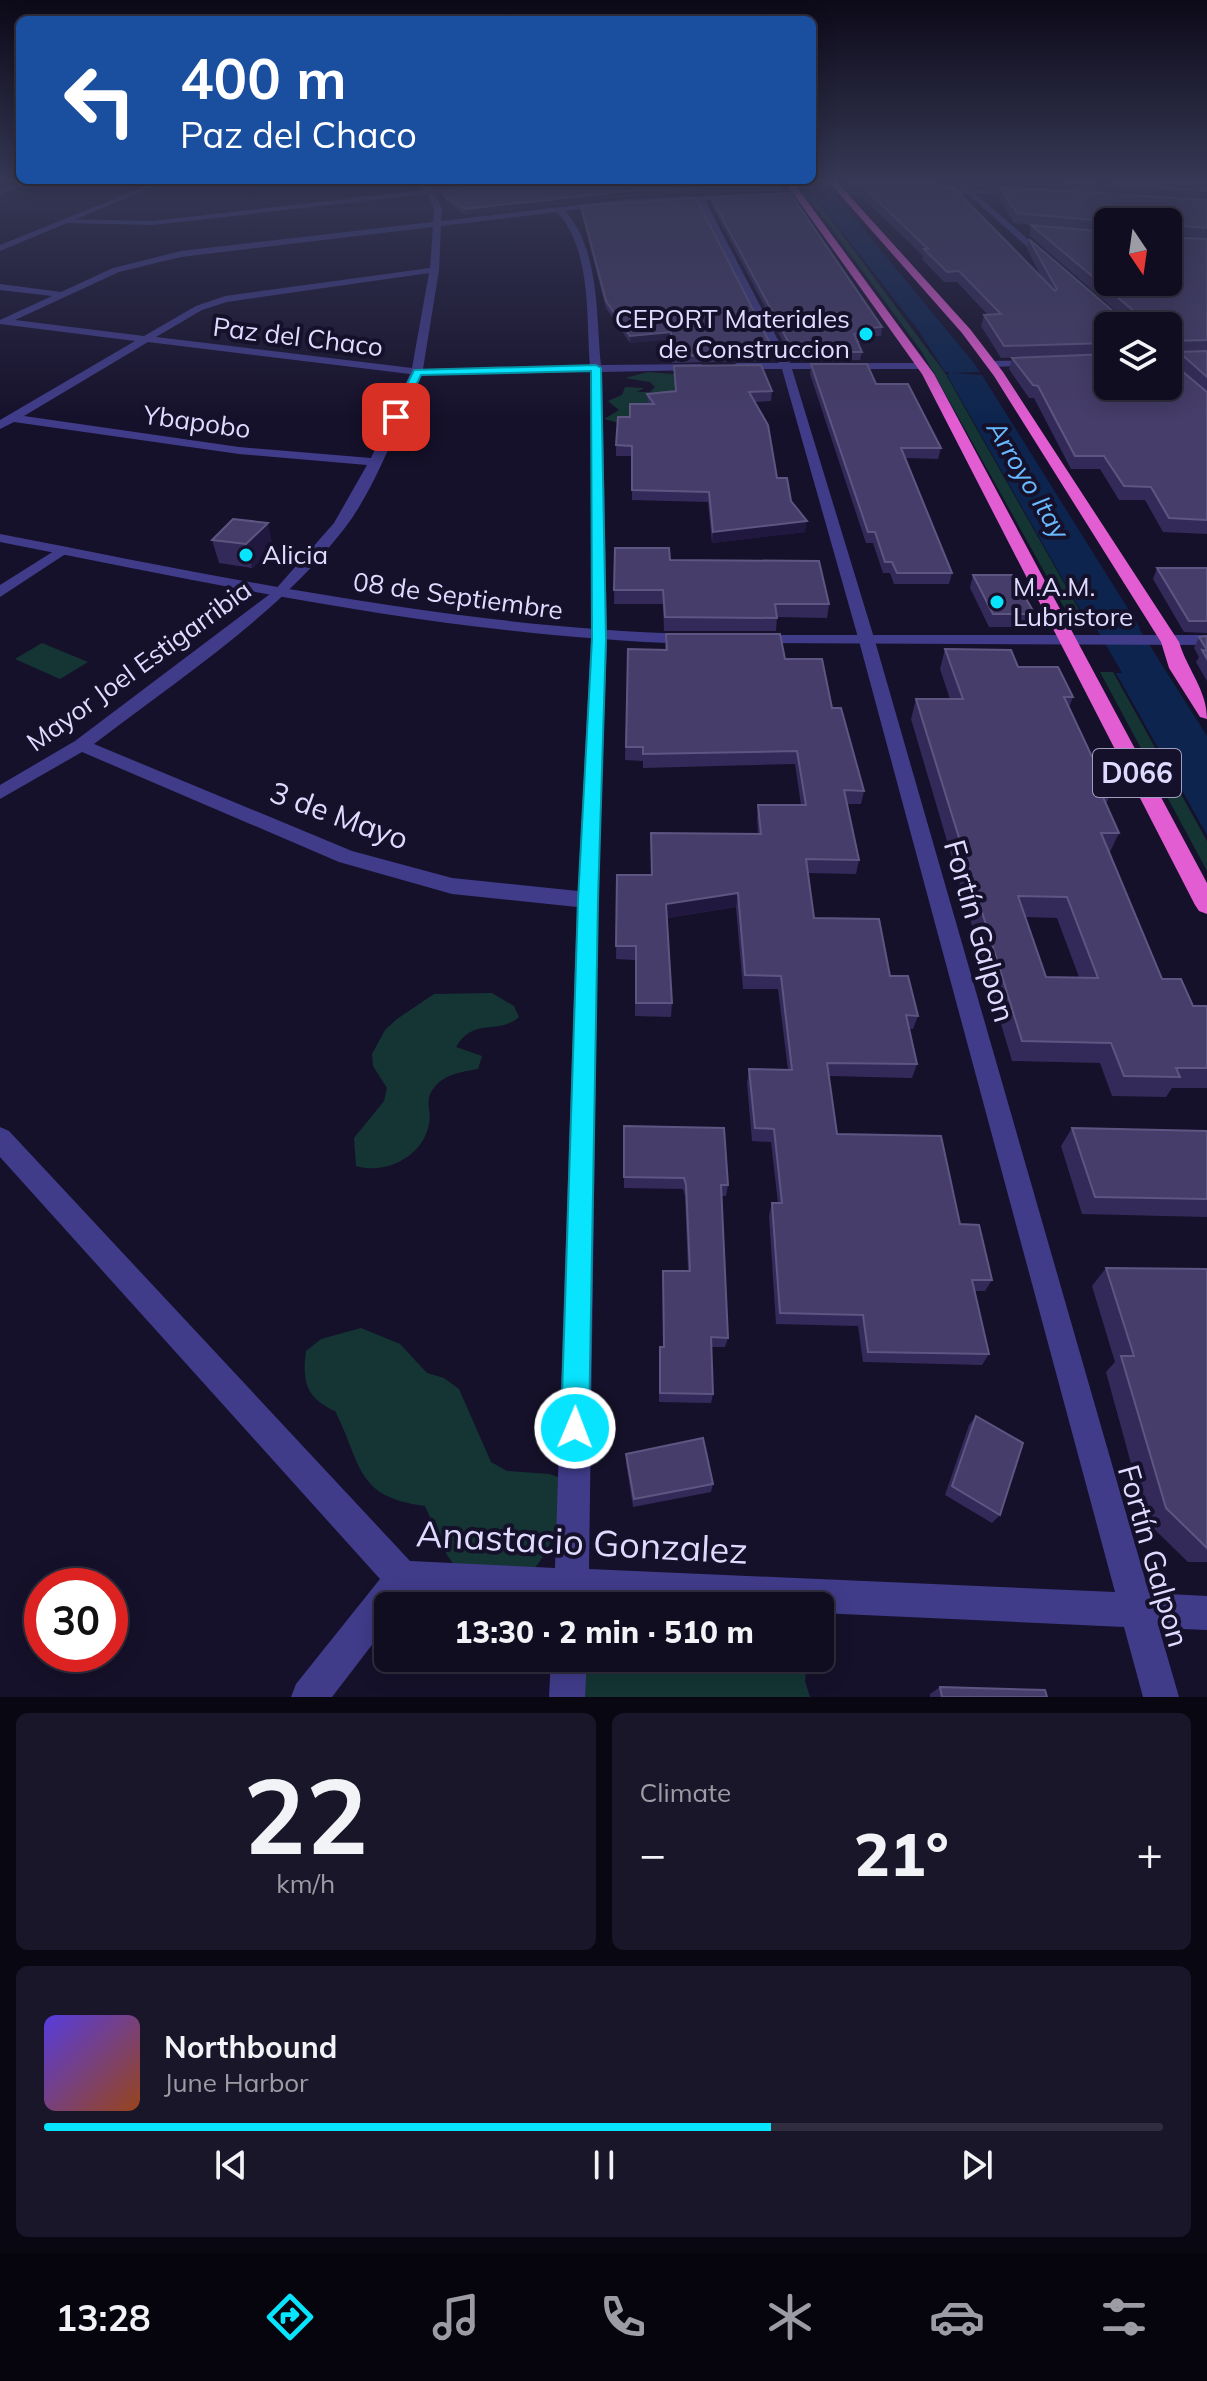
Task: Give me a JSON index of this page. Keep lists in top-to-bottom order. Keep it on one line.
{"streets":{"highway":["D066"],"street":["Paz del Chaco","Ybapobo","08 de Septiembre","Mayor Joel Estigarribia","3 de Mayo","Fortín Galpon","Anastacio Gonzalez"]},"crossings":[["Paz del Chaco","Mayor Joel Estigarribia"],["Ybapobo","Mayor Joel Estigarribia"],["08 de Septiembre","Mayor Joel Estigarribia"],["Mayor Joel Estigarribia","3 de Mayo"],["Fortín Galpon","Anastacio Gonzalez"]],"water":["Arroyo Itay"],"places":["CEPORT Materiales de Construccion","Alicia","M.A.M. Lubristore"],"north":"bottom","page":{"turn":["400 m","Paz del Chaco"],"limit":"30","trip":"13:30 · 2 min · 510 m","tile":[["22","km/h"],"Climate"],"heat":["−","21°","+"],"song":["Northbound","June Harbor"],"tabs":"13:28"}}
